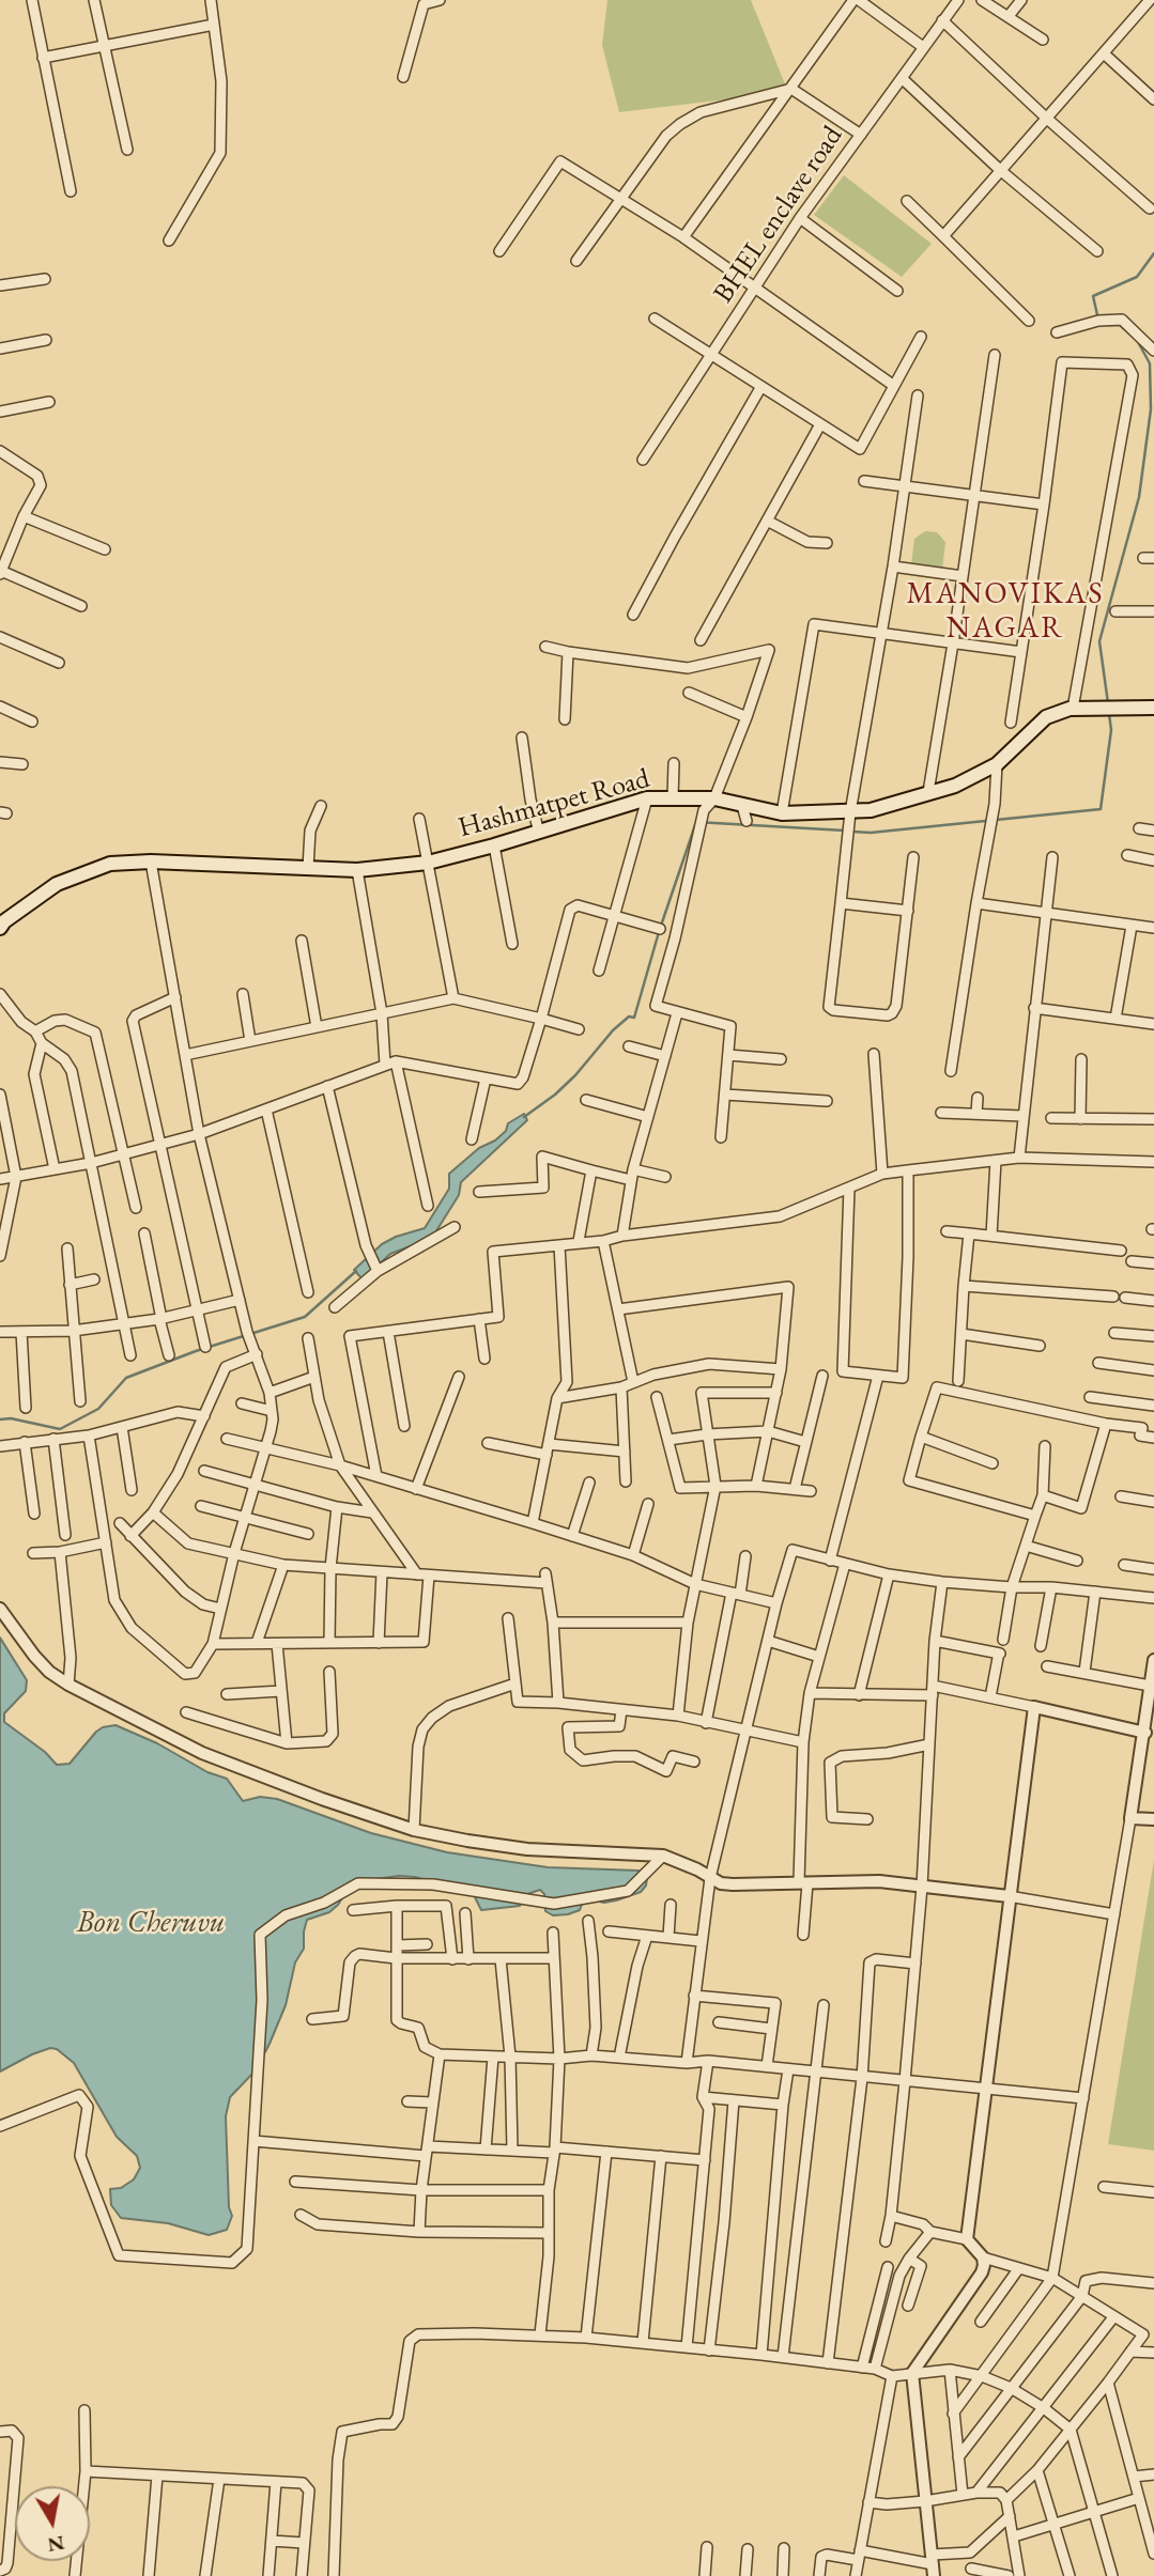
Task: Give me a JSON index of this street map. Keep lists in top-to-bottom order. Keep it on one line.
{"streets":{"main road":["Hashmatpet Road"],"street":["BHEL enclave road"]},"districts":["MANOVIKAS NAGAR"],"water":["Bon Cheruvu"],"north":"bottom"}
